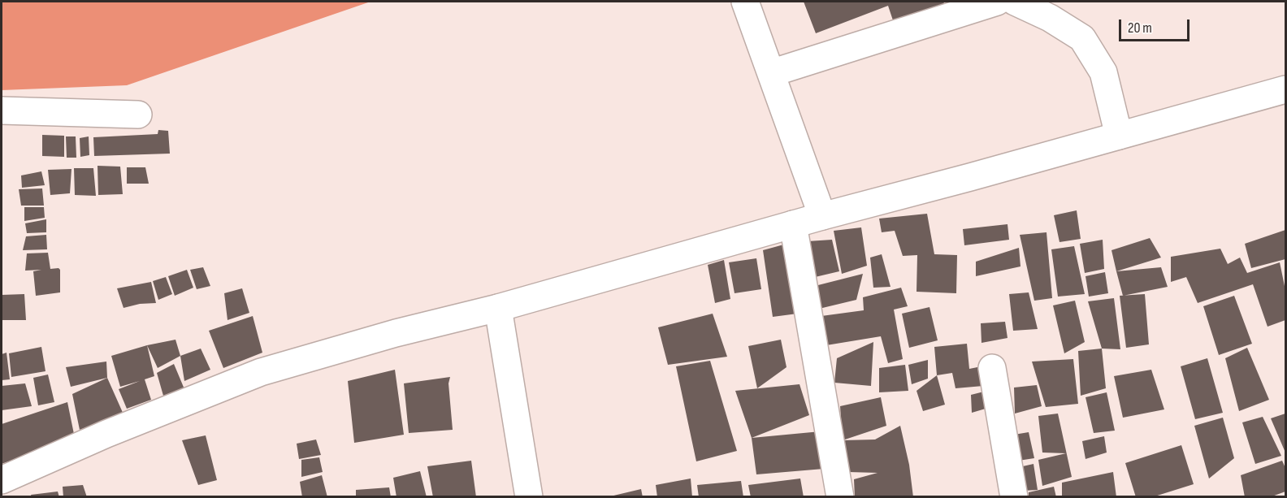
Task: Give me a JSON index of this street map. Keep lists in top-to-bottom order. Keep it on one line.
{"scale_bar":"20 m"}
